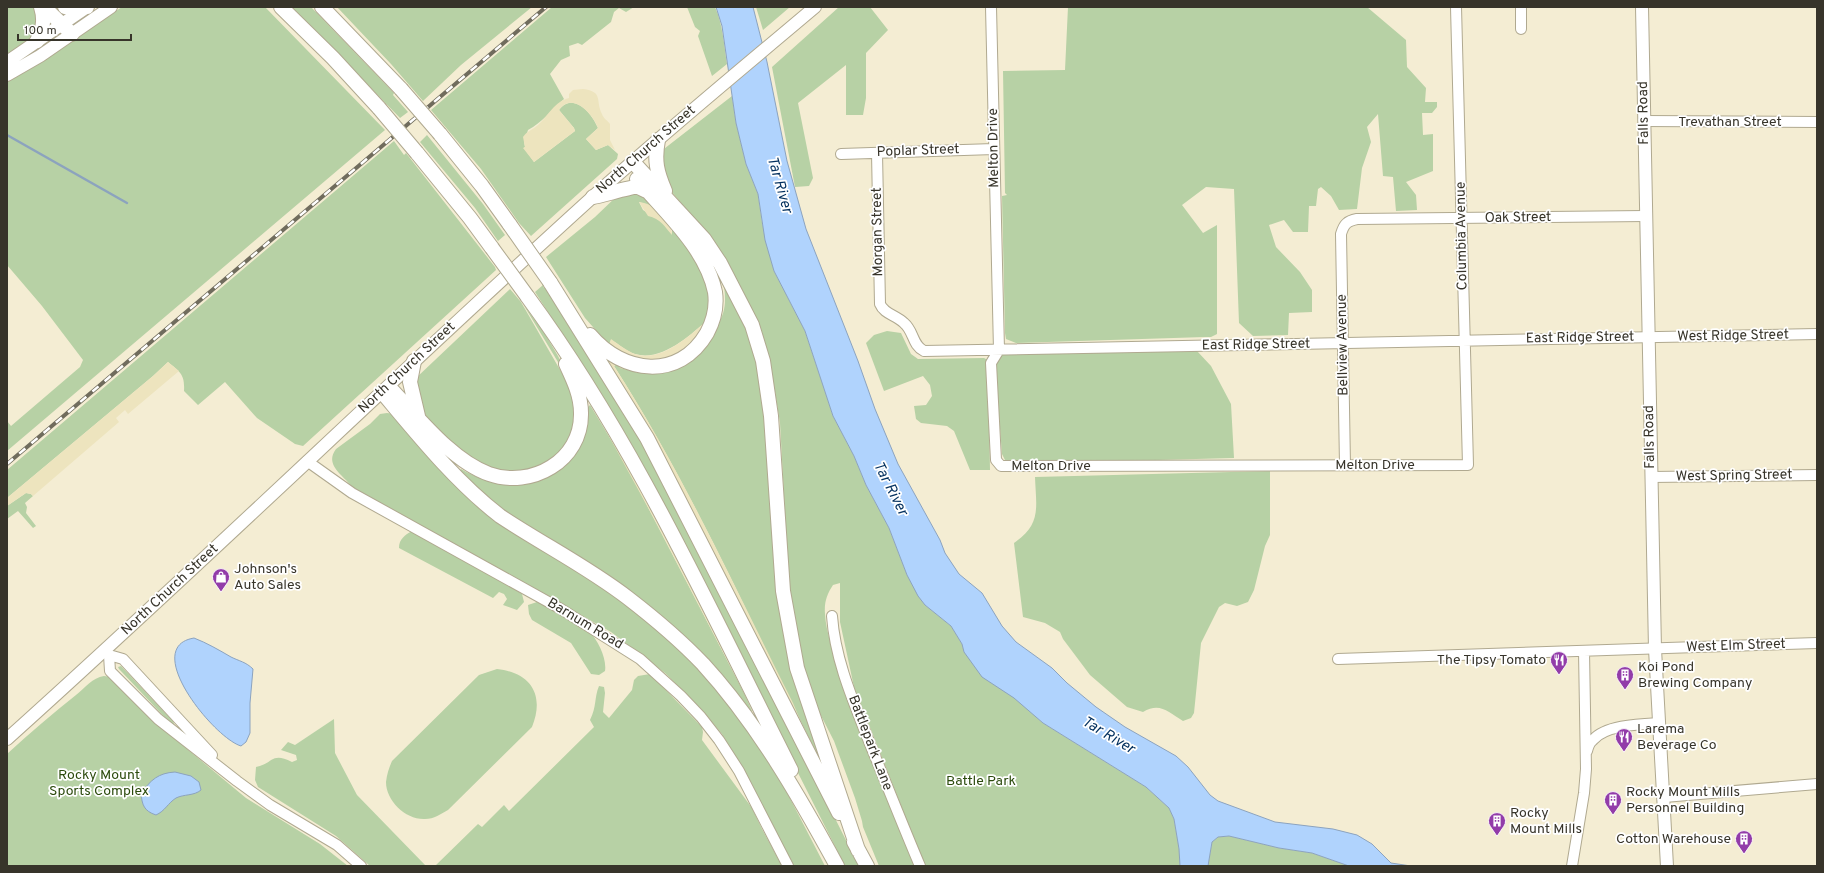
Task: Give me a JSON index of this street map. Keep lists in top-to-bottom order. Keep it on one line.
{"streets":{"main road":["Falls Road","North Church Street"],"street":["Trevathan Street","Melton Drive","Poplar Street","Oak Street","Morgan Street","Columbia Avenue","West Ridge Street","East Ridge Street","Bellview Avenue","West Spring Street","Barnum Road","West Elm Street","Battlepark Lane"]},"crossings":[["Falls Road","Trevathan Street"],["Falls Road","Oak Street"],["Falls Road","West Ridge Street"],["Falls Road","East Ridge Street"],["Falls Road","West Spring Street"],["Falls Road","West Elm Street"],["Melton Drive","Poplar Street"],["Melton Drive","Columbia Avenue"],["Melton Drive","East Ridge Street"],["Melton Drive","Bellview Avenue"],["North Church Street","Barnum Road"],["Poplar Street","Morgan Street"],["Oak Street","Columbia Avenue"],["Oak Street","Bellview Avenue"],["Morgan Street","East Ridge Street"],["Columbia Avenue","East Ridge Street"],["West Ridge Street","East Ridge Street"],["East Ridge Street","Bellview Avenue"]],"water":["Tar River"],"parks":["Rocky Mount Sports Complex","Battle Park"],"places":{"shop":["Johnson's Auto Sales"],"restaurant":["The Tipsy Tomato","Larema Beverage Co"],"building":["Koi Pond Brewing Company","Rocky Mount Mills Personnel Building","Rocky Mount Mills","Cotton Warehouse"]},"scale_bar":"100 m"}
